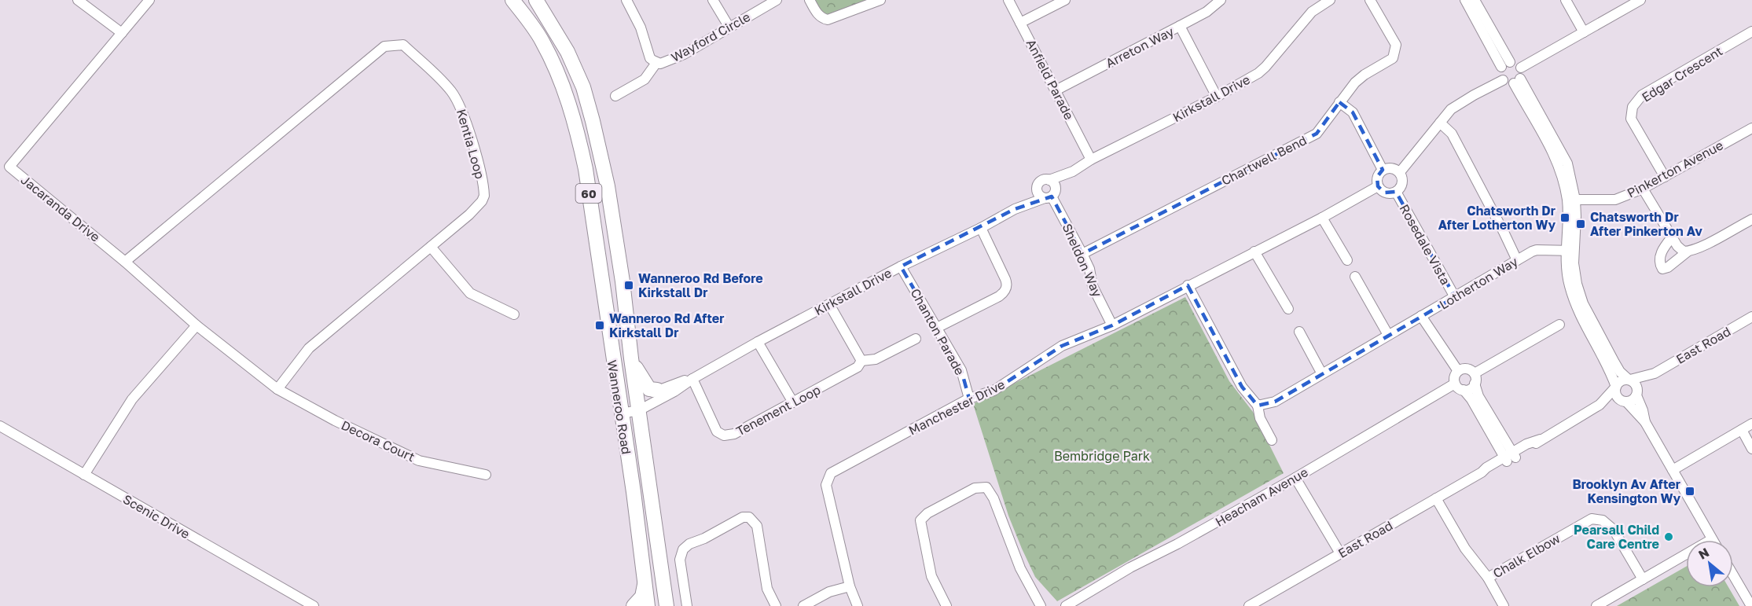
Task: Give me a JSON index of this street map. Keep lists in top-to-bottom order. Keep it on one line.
{"streets":{"highway":["60","Wanneroo Road"],"street":["Wayford Circle","Arreton Way","Edgar Crescent","Anfield Parade","Kirkstall Drive","Kentia Loop","Chartwell Bend","Pinkerton Avenue","Jacaranda Drive","Rosedale Vista","Sheldon Way","Lotherton Way","Chanton Parade","East Road","Manchester Drive","Tenement Loop","Decora Court","Heacham Avenue","Scenic Drive","Chalk Elbow"]},"crossings":[["Arreton Way","Anfield Parade"],["Edgar Crescent","Pinkerton Avenue"],["Anfield Parade","Kirkstall Drive"],["Kirkstall Drive","Sheldon Way"],["Kirkstall Drive","Chanton Parade"],["Kirkstall Drive","Wanneroo Road"],["Kirkstall Drive","Tenement Loop"],["Kentia Loop","Jacaranda Drive"],["Kentia Loop","Decora Court"],["Chartwell Bend","Sheldon Way"],["Jacaranda Drive","Decora Court"],["Rosedale Vista","Lotherton Way"],["Rosedale Vista","Manchester Drive"],["Sheldon Way","Manchester Drive"],["Chanton Parade","Manchester Drive"]],"parks":["Bembridge Park"],"places":{"transit":["Chatsworth Dr After Lotherton Wy","Chatsworth Dr After Pinkerton Av","Wanneroo Rd Before Kirkstall Dr","Wanneroo Rd After Kirkstall Dr","Brooklyn Av After Kensington Wy"],"other":["Pearsall Child Care Centre"]},"north":"top left"}
